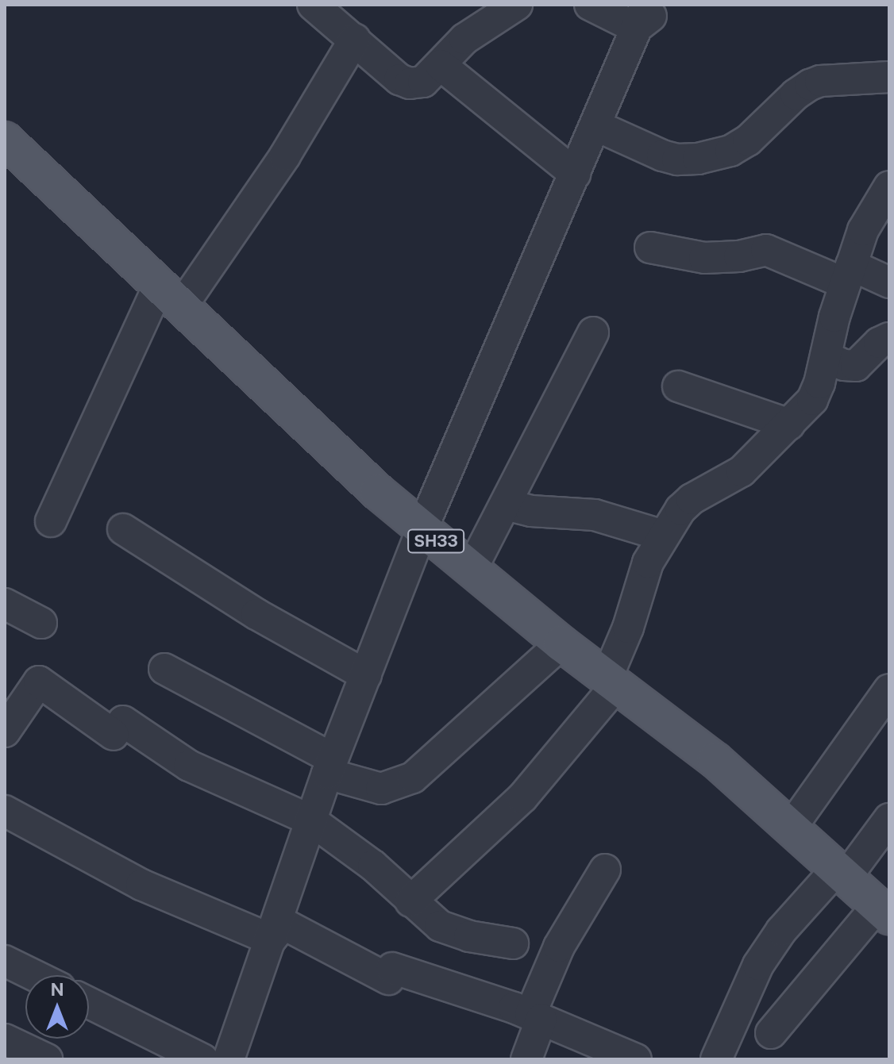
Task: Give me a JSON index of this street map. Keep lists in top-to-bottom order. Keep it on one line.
{"streets":{"main road":["SH33"]},"north":"top"}
